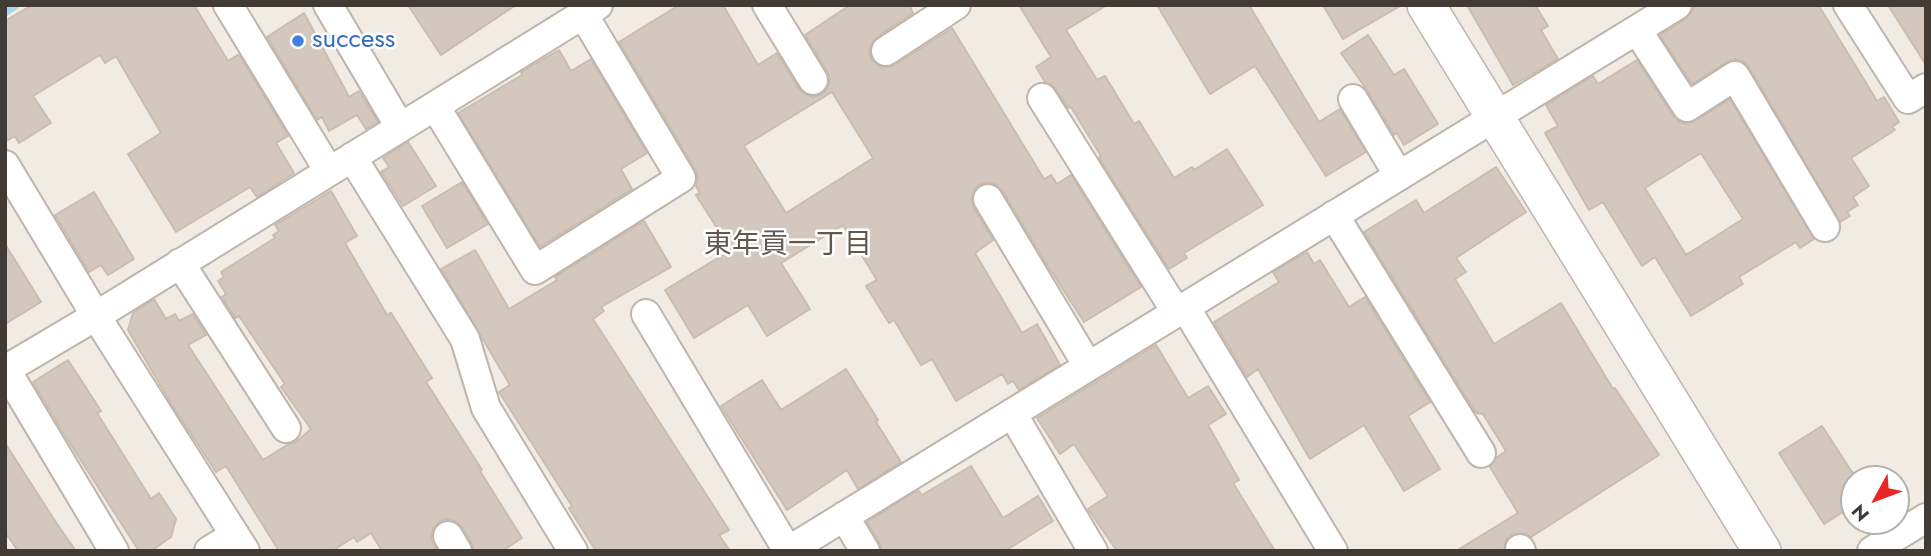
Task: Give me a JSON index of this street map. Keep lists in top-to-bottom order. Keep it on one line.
{"districts":["東年貢一丁目"],"places":["success"],"north":"bottom left"}
